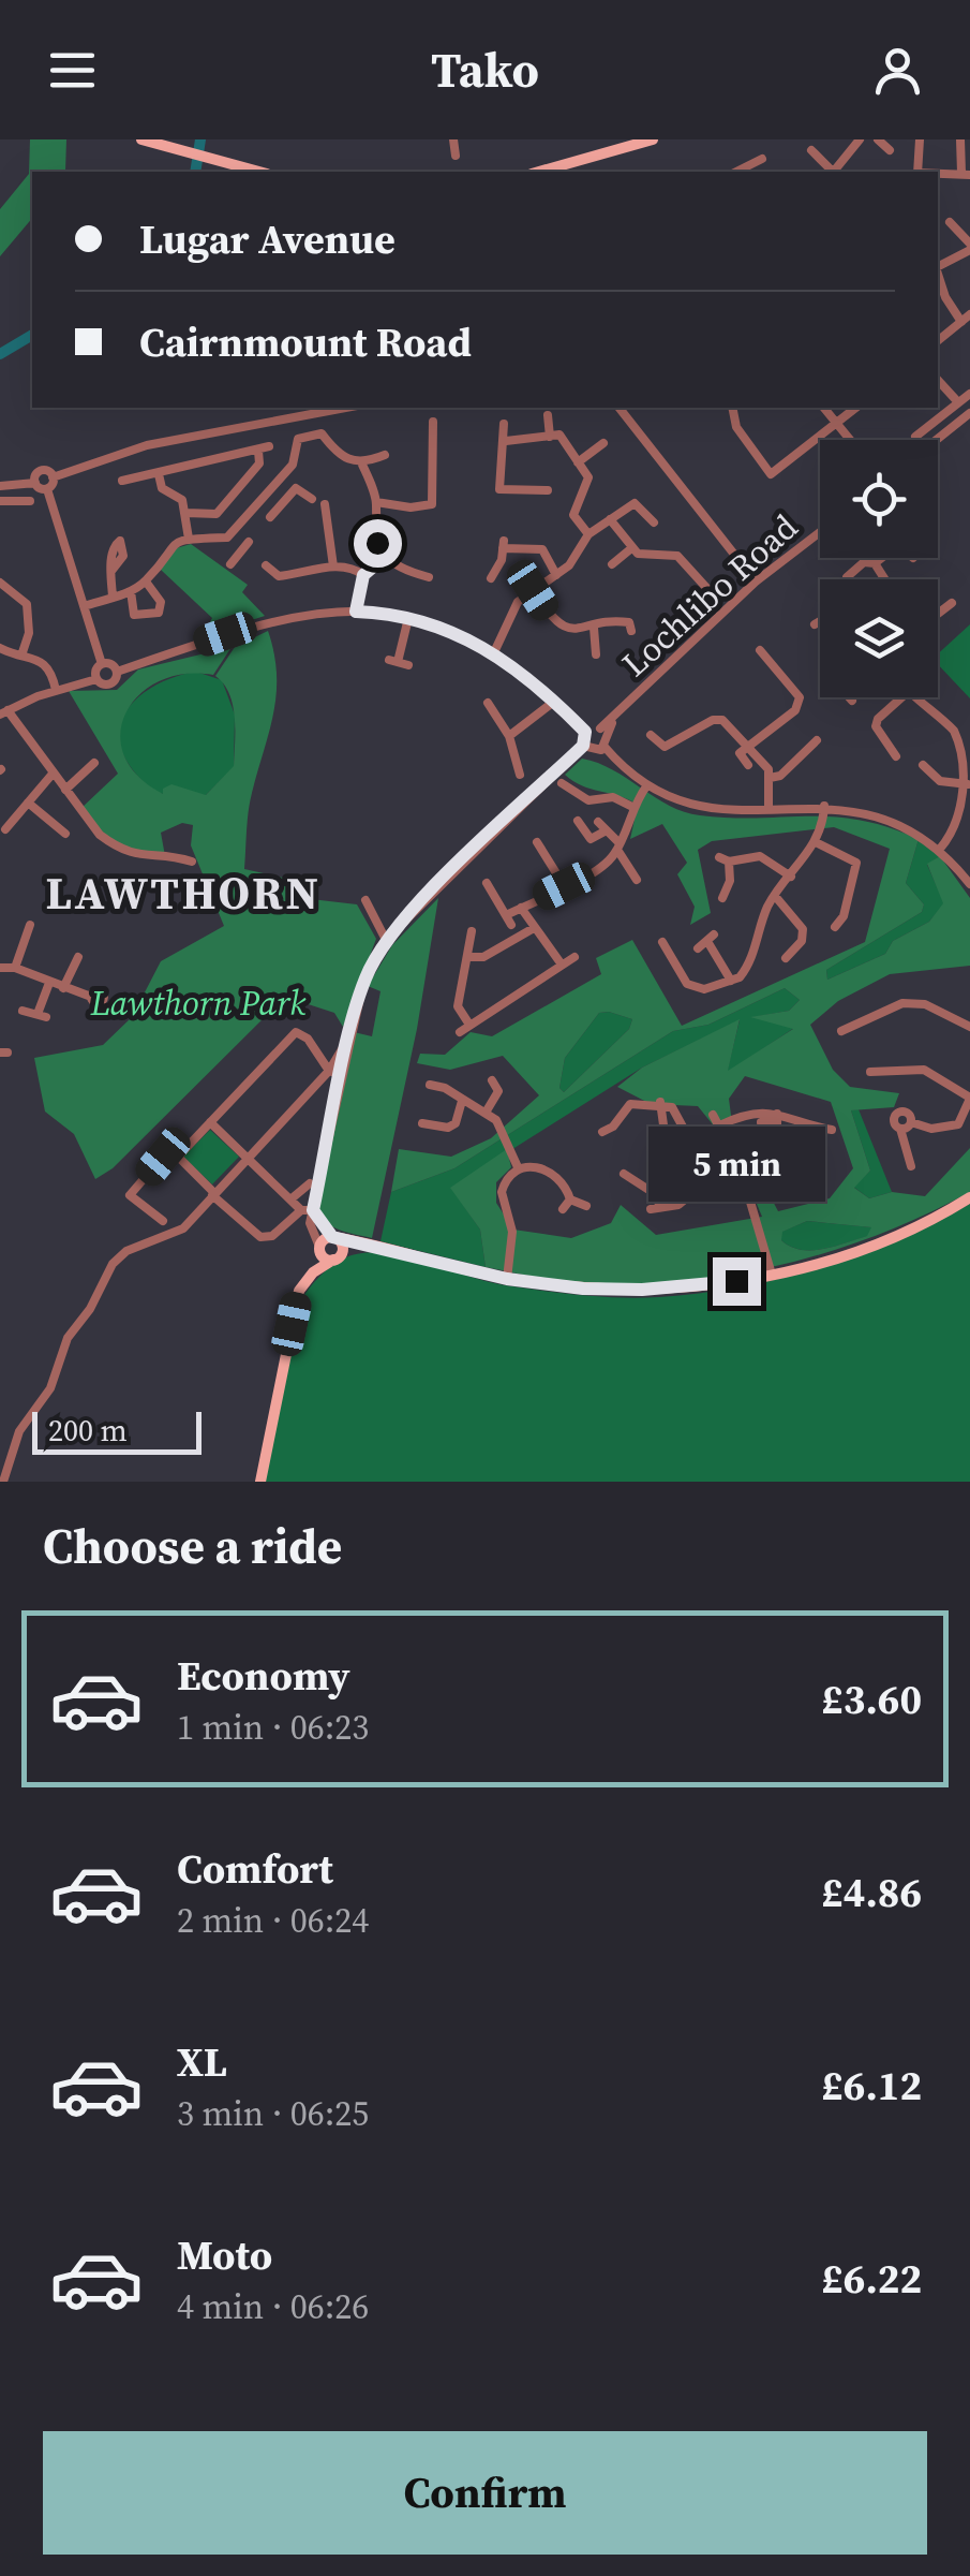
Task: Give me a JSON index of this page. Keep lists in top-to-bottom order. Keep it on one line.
{"streets":{"street":["Lochlibo Road"]},"districts":["LAWTHORN"],"parks":["Lawthorn Park"],"scale_bar":"200 m","page":{"header":"Tako","banner":["Lugar Avenue","Cairnmount Road"],"bubble":"5 min","scale":"200 m","heading":"Choose a ride","list":[{"name":"Economy","note":"1 min · 06:23","value":"£3.60"},{"name":"Comfort","note":"2 min · 06:24","value":"£4.86"},{"name":"XL","note":"3 min · 06:25","value":"£6.12"},{"name":"Moto","note":"4 min · 06:26","value":"£6.22"}],"buttons":"Confirm"}}
